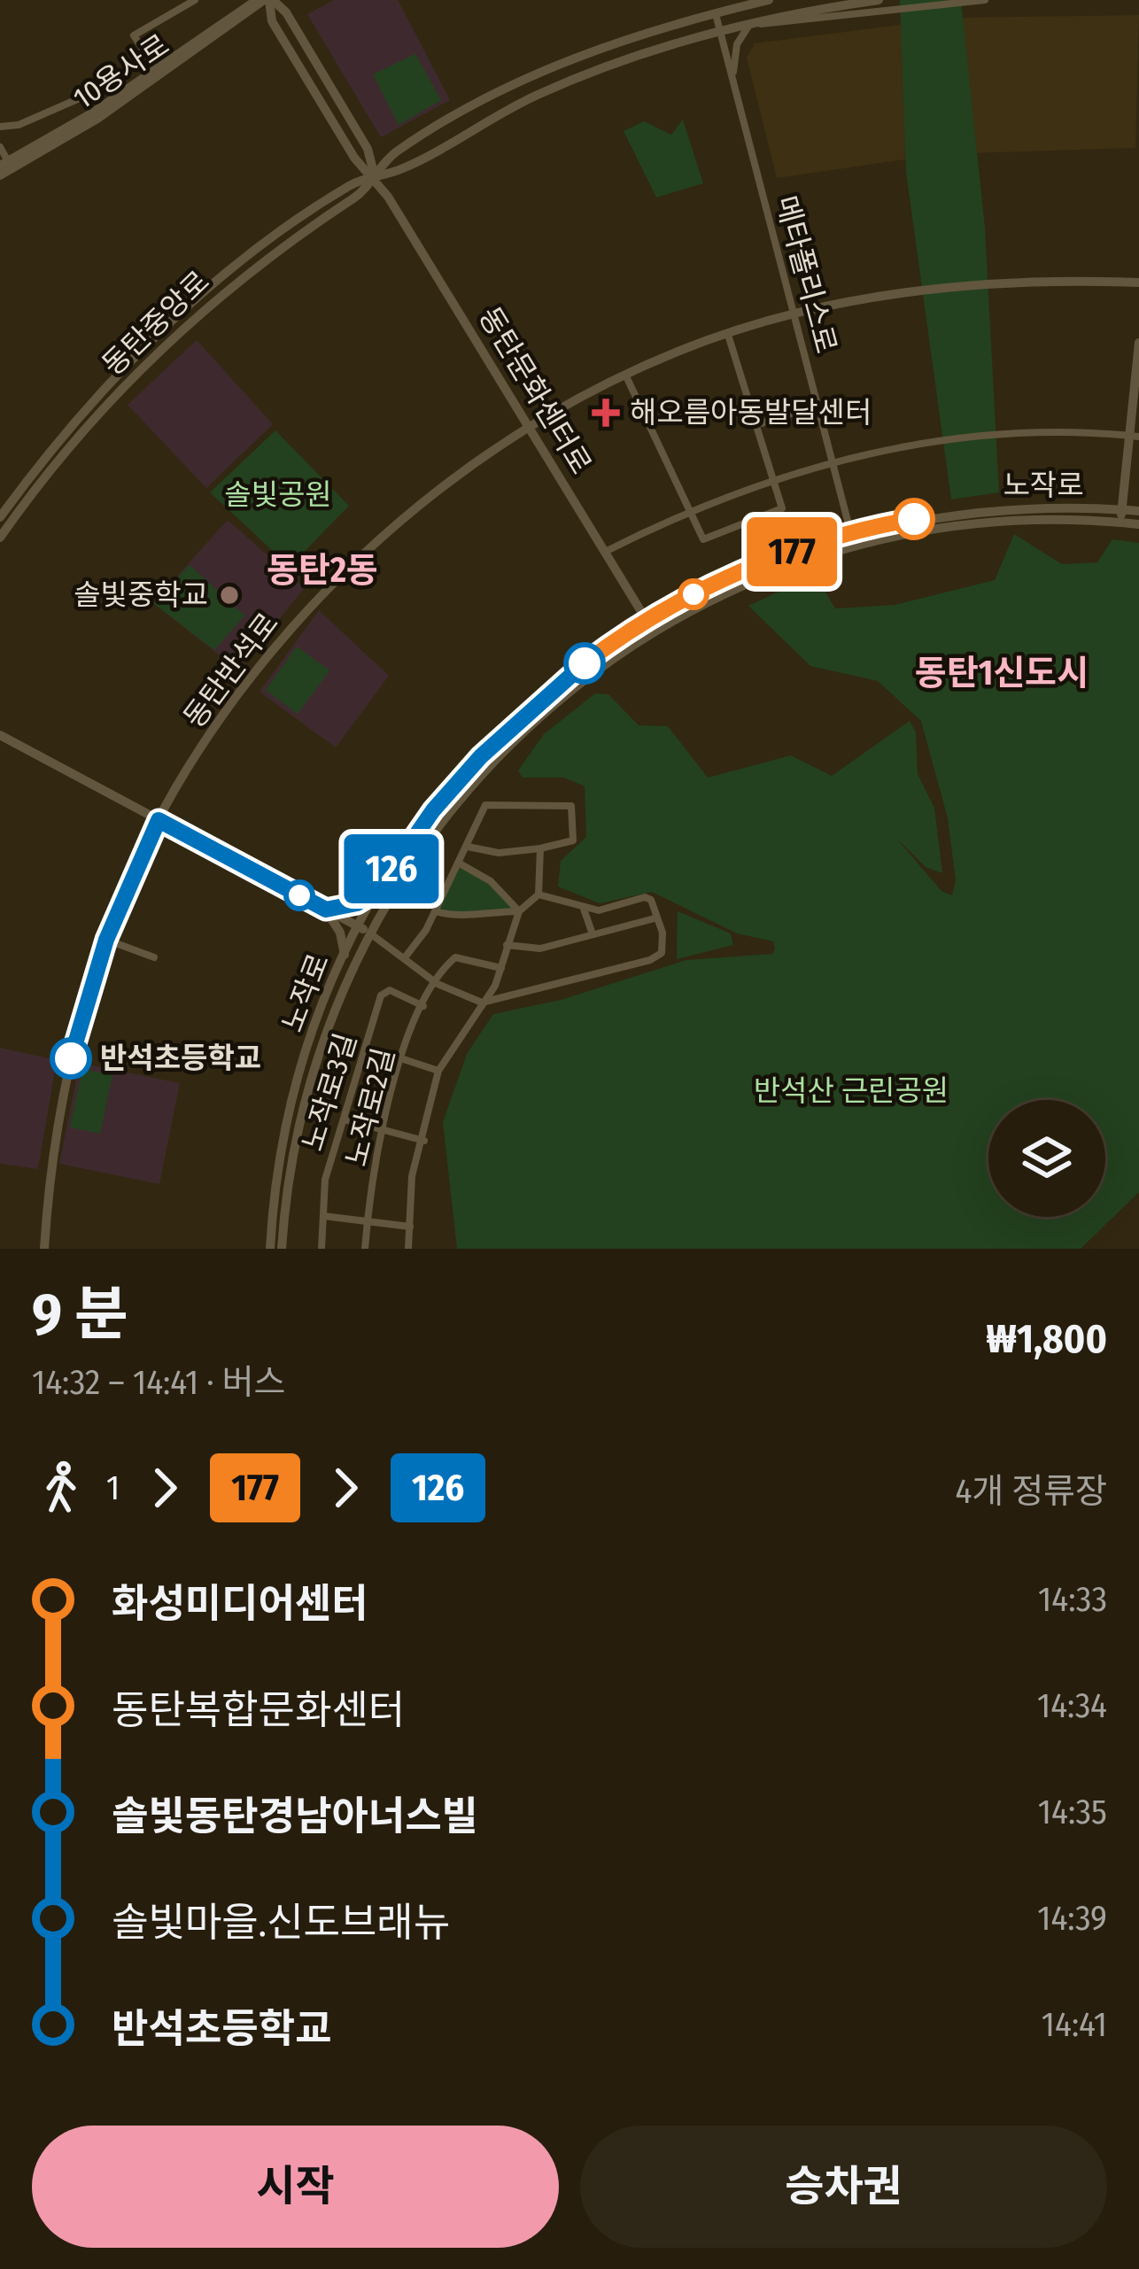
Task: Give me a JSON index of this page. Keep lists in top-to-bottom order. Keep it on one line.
{"streets":{"street":["10용사로","메타폴리스로","동탄중앙로","동탄문화센터로","노작로","동탄반석로","노작로3길","노작로2길"]},"crossings":[["10용사로","동탄문화센터로"],["메타폴리스로","동탄중앙로"],["메타폴리스로","노작로"],["메타폴리스로","동탄반석로"],["동탄중앙로","동탄문화센터로"],["동탄문화센터로","노작로"],["동탄문화센터로","동탄반석로"],["노작로3길","노작로2길"]],"districts":["동탄2동","동탄1신도시"],"parks":["솔빛공원","반석산 근린공원"],"places":{"health":["해오름아동발달센터"],"other":["솔빛중학교","반석초등학교"]},"lines":["bus line 177","bus line 126"],"page":{"on_map":["177","126"],"heading":["9 분","14:32 – 14:41 · 버스","₩1,800"],"legs":["1","177","126","4개 정류장"],"list":[{"name":"화성미디어센터","value":"14:33"},{"name":"동탄복합문화센터","value":"14:34"},{"name":"솔빛동탄경남아너스빌","value":"14:35"},{"name":"솔빛마을.신도브래뉴","value":"14:39"},{"name":"반석초등학교","value":"14:41"}],"buttons":["시작","승차권"]}}
